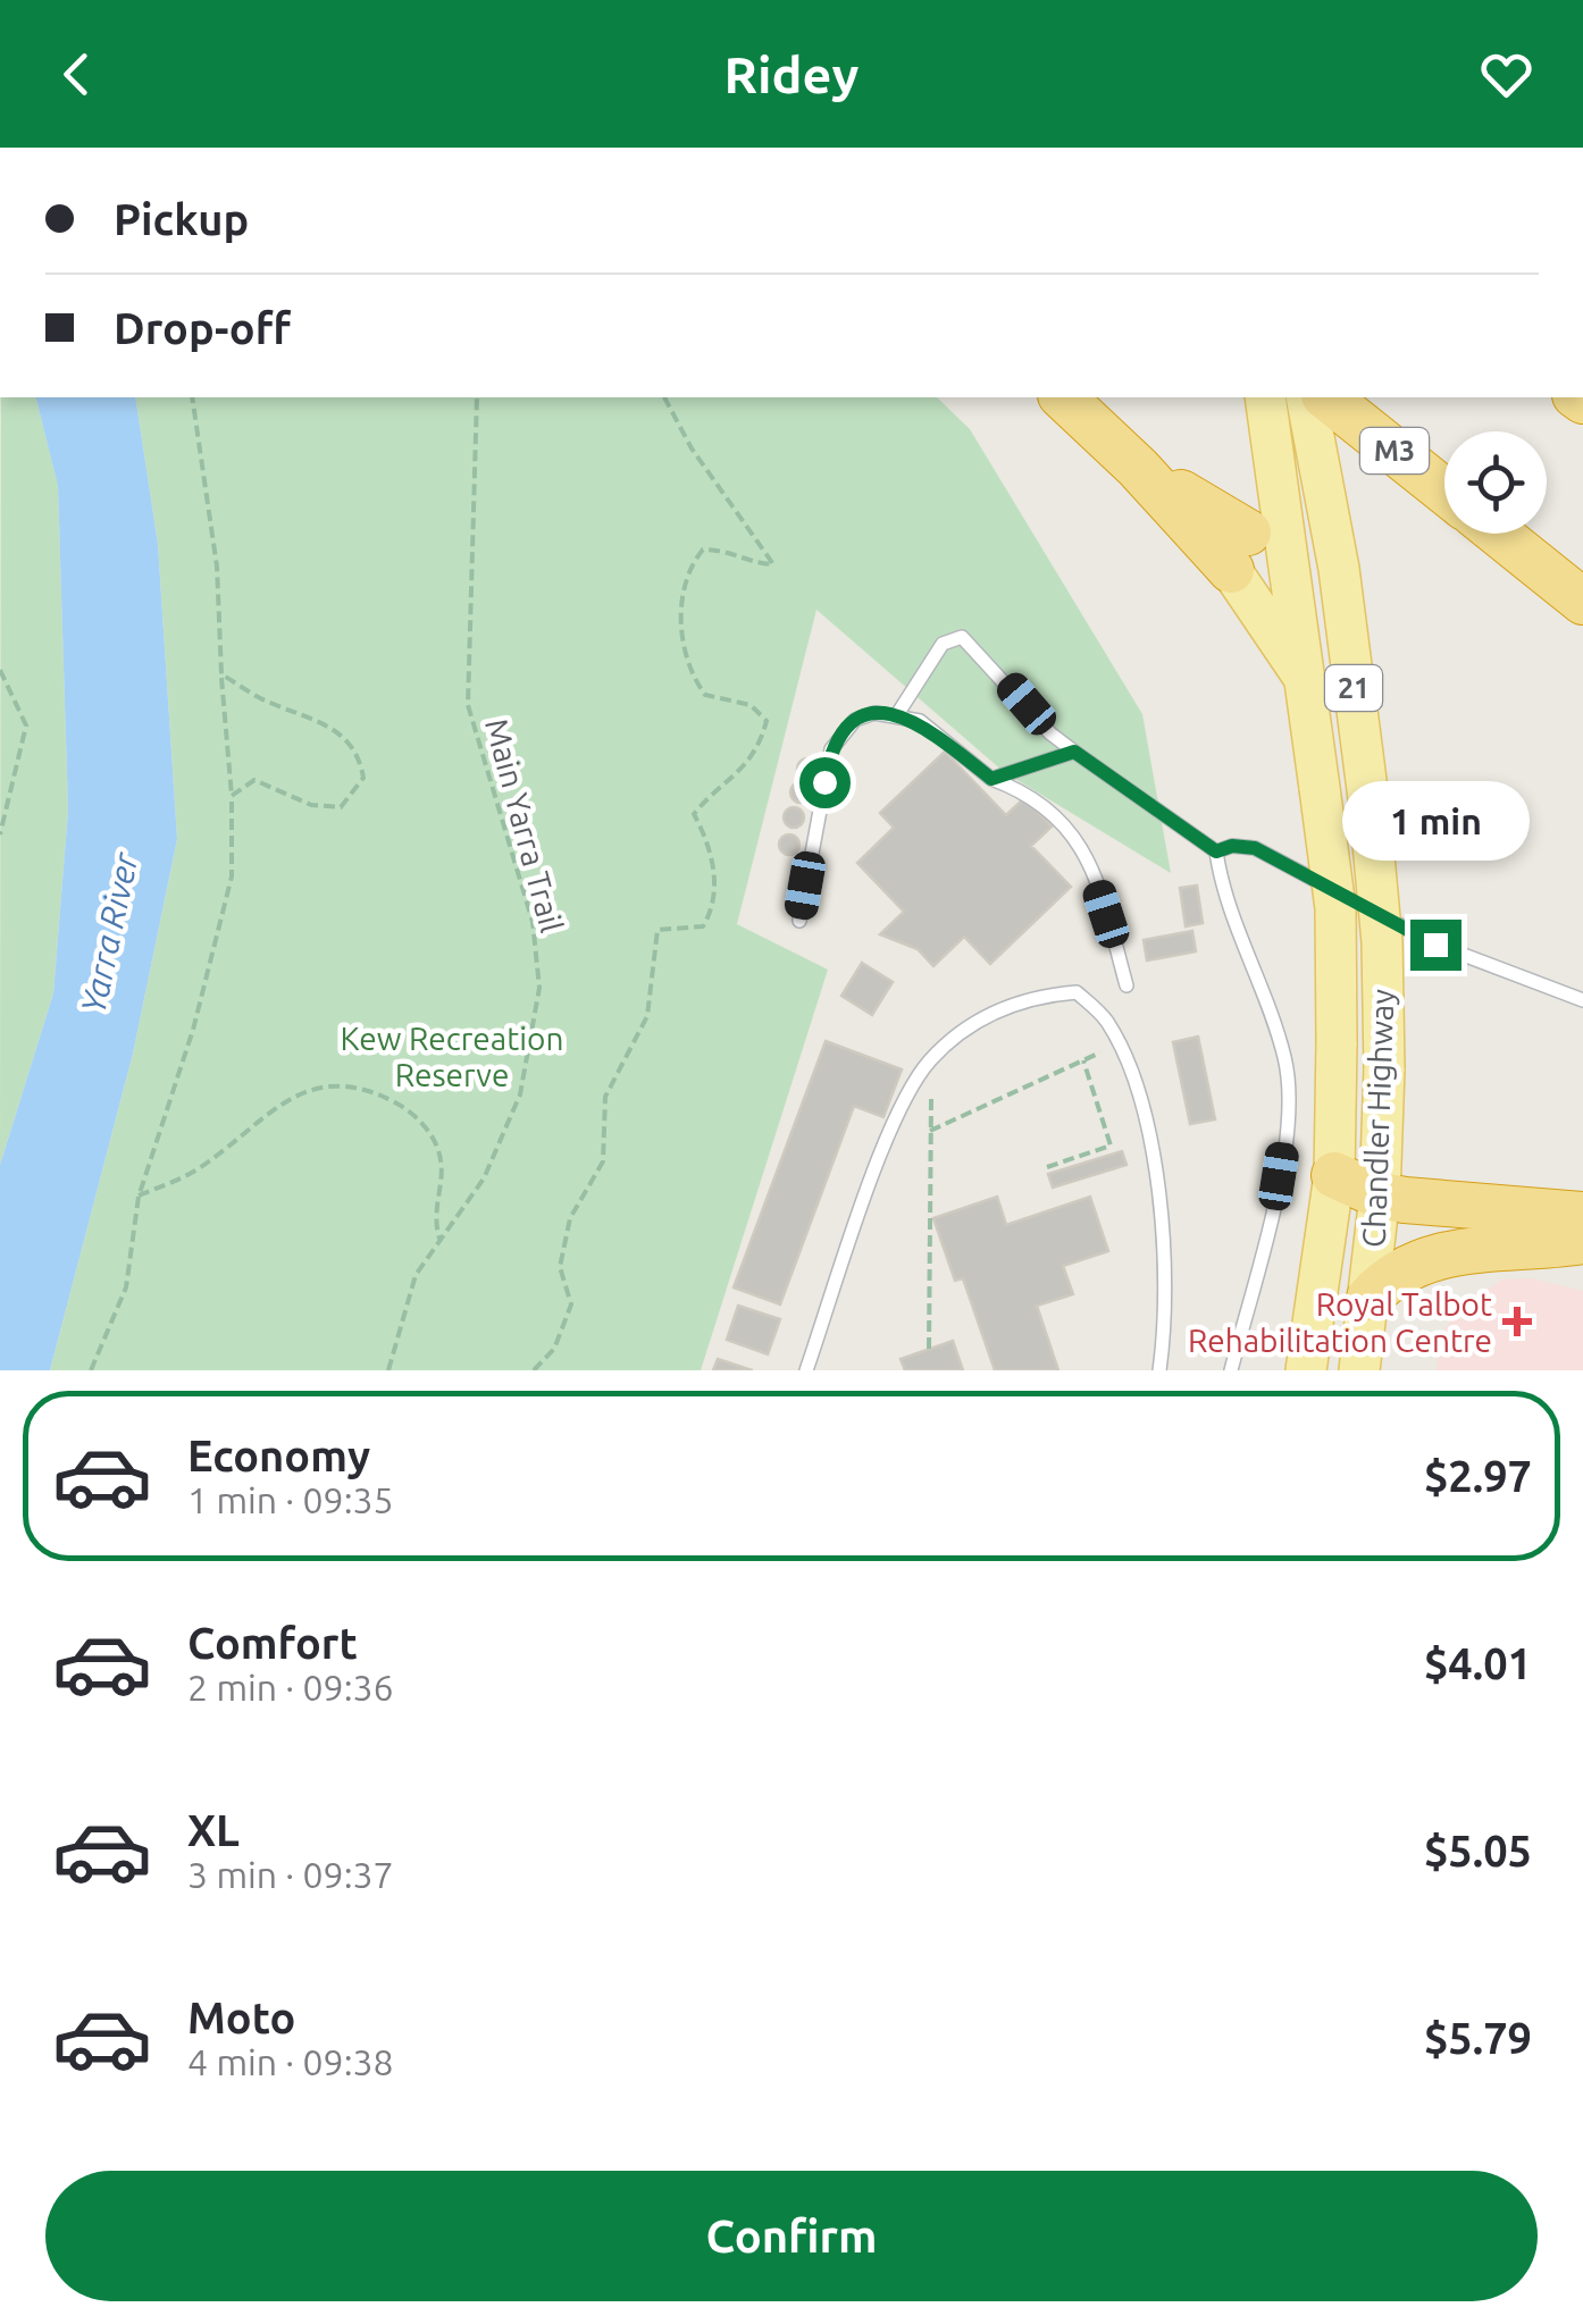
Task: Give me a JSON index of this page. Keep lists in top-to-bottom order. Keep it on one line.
{"streets":{"highway":["M3"],"main road":["21","Chandler Highway"],"path":["Main Yarra Trail"]},"water":["Yarra River"],"parks":["Kew Recreation Reserve"],"places":{"health":["Royal Talbot Rehabilitation Centre"]},"page":{"header":"Ridey","banner":["Pickup","Drop-off"],"bubble":"1 min","list":[{"name":"Economy","note":"1 min · 09:35","value":"$2.97"},{"name":"Comfort","note":"2 min · 09:36","value":"$4.01"},{"name":"XL","note":"3 min · 09:37","value":"$5.05"},{"name":"Moto","note":"4 min · 09:38","value":"$5.79"}],"buttons":"Confirm"}}
